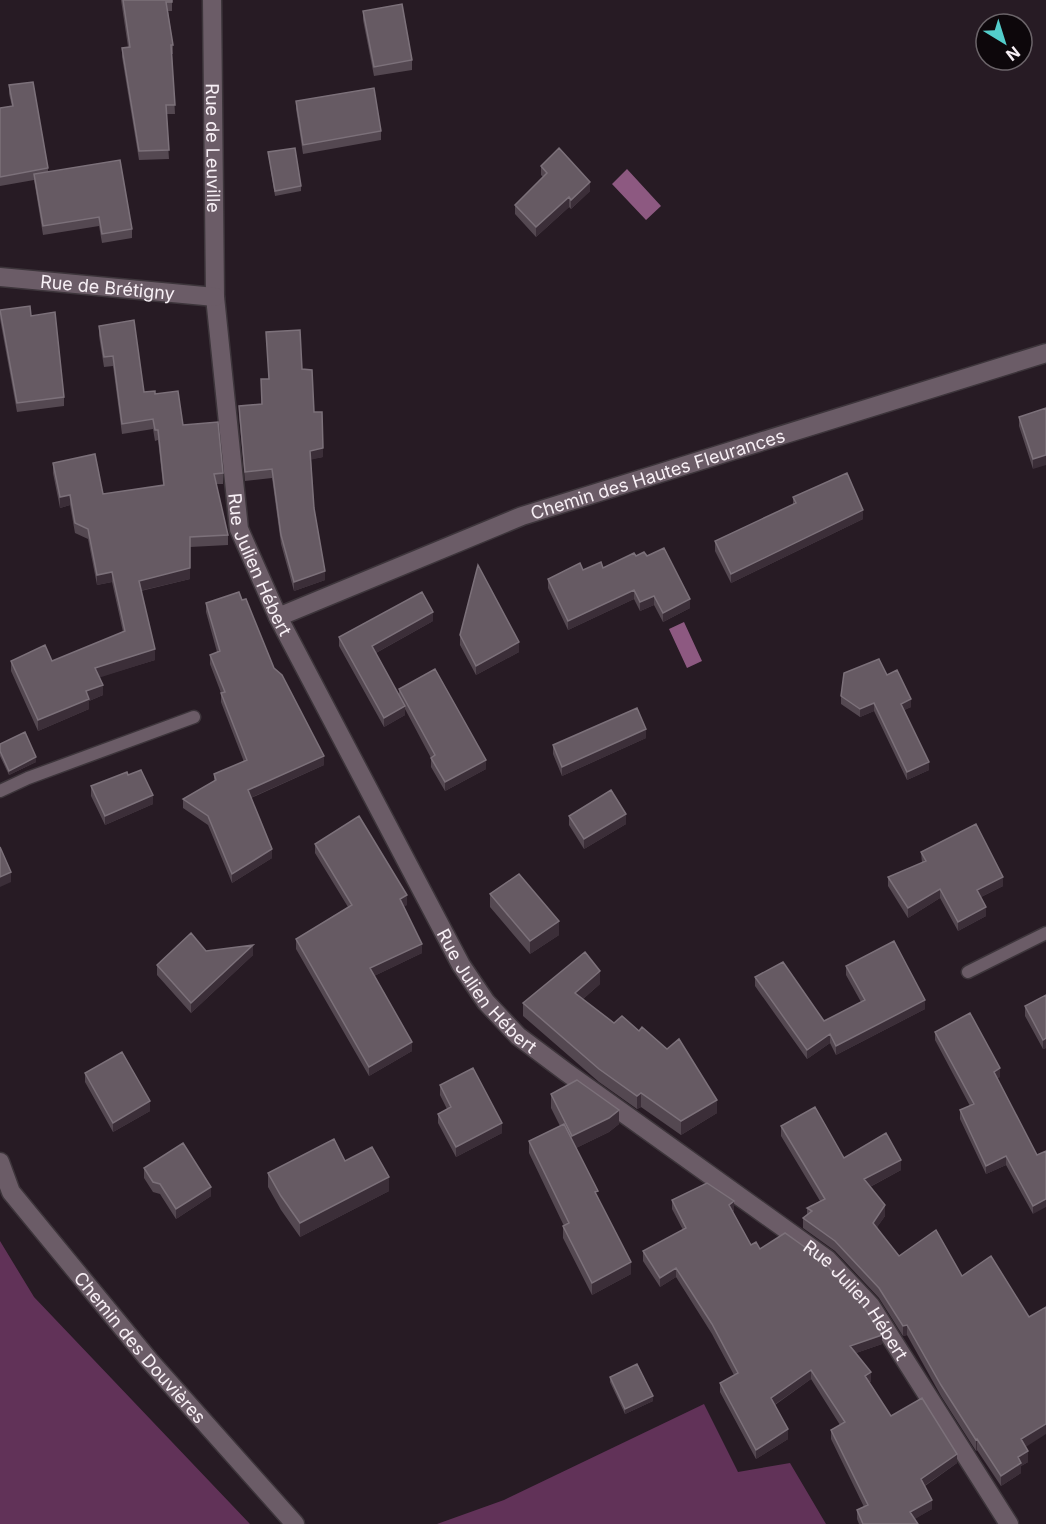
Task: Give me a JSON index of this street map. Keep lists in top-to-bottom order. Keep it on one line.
{"streets":{"street":["Rue de Leuville","Rue de Brétigny","Chemin des Hautes Fleurances","Rue Julien Hébert","Chemin des Douvières"]},"crossings":[["Rue de Leuville","Rue de Brétigny"],["Rue de Leuville","Rue Julien Hébert"],["Rue de Brétigny","Rue Julien Hébert"],["Chemin des Hautes Fleurances","Rue Julien Hébert"]],"north":"bottom right"}
